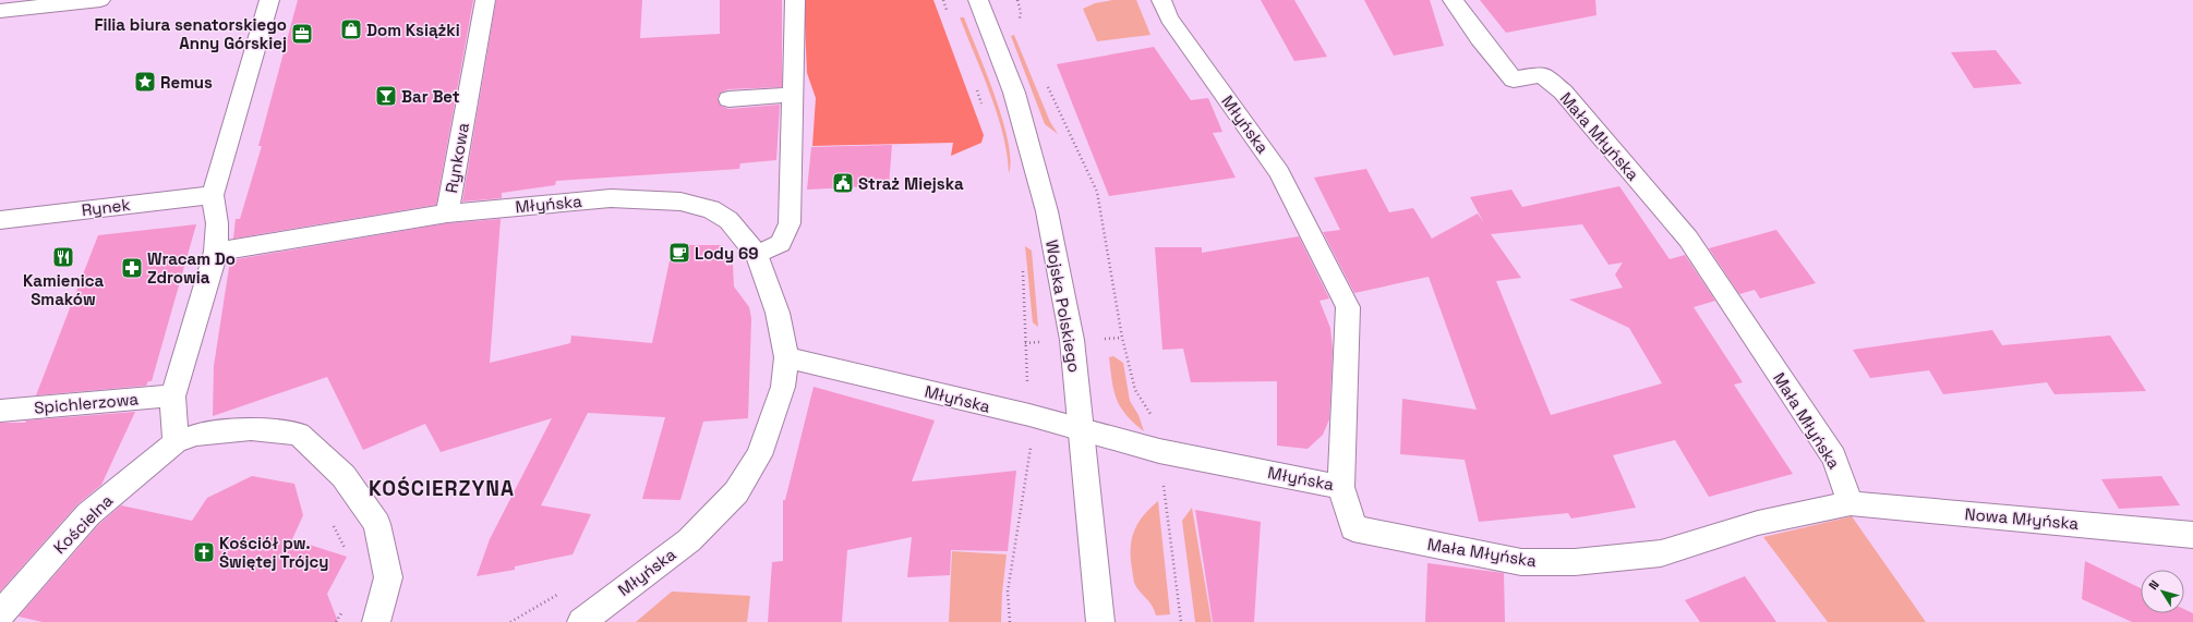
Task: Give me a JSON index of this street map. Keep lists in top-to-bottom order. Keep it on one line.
{"streets":{"street":["Młyńska","Mała Młyńska","Rynkowa","Rynek","Wojska Polskiego","Spichlerzowa","Nowa Młyńska","Kościelna"]},"crossings":[["Młyńska","Mała Młyńska"],["Młyńska","Rynkowa"],["Młyńska","Wojska Polskiego"],["Mała Młyńska","Nowa Młyńska"]],"districts":["KOŚCIERZYNA"],"places":{"shop":["Dom Książki"],"office":["Filia biura senatorskiego Anny Górskiej"],"place":["Remus"],"bar":["Bar Bet"],"public building":["Straż Miejska"],"cafe":["Lody 69"],"restaurant":["Kamienica Smaków"],"pharmacy":["Wracam Do Zdrowia"],"church":["Kościół pw. Świętej Trójcy"]},"north":"top left"}
